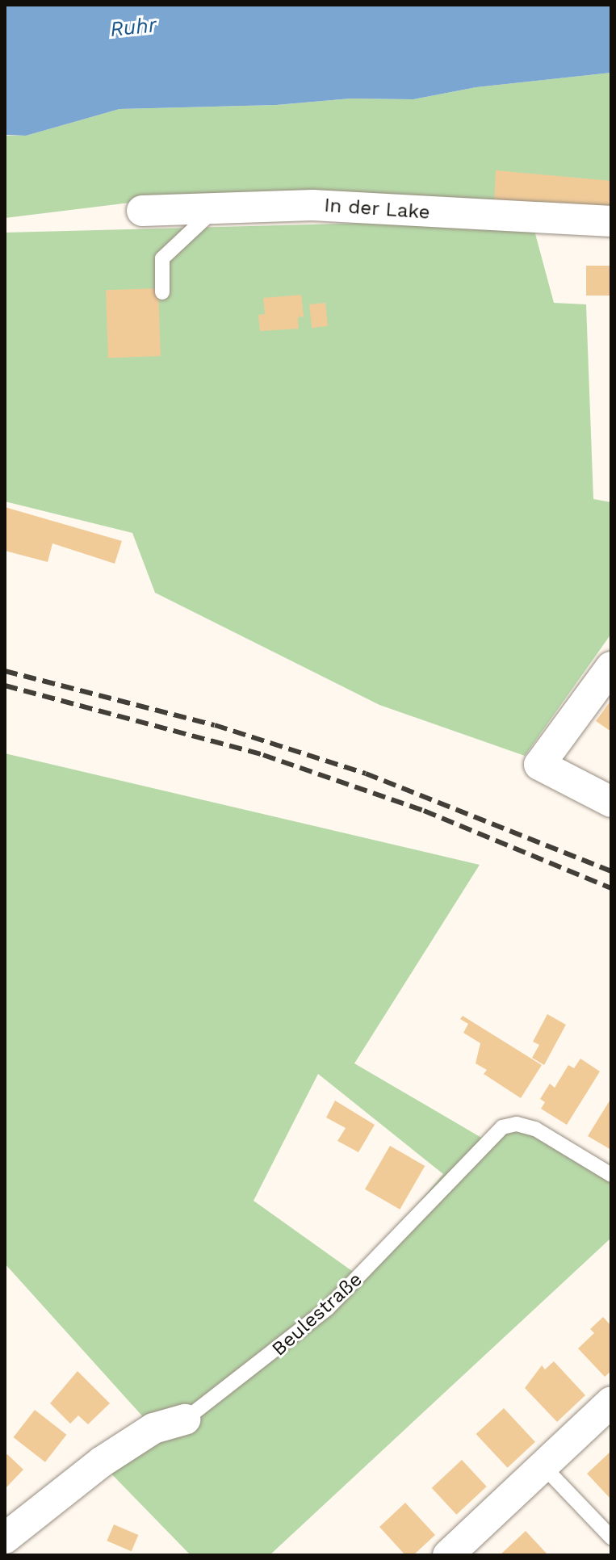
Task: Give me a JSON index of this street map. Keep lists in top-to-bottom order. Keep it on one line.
{"streets":{"street":["In der Lake","Beulestraße"]},"water":["Ruhr"]}
